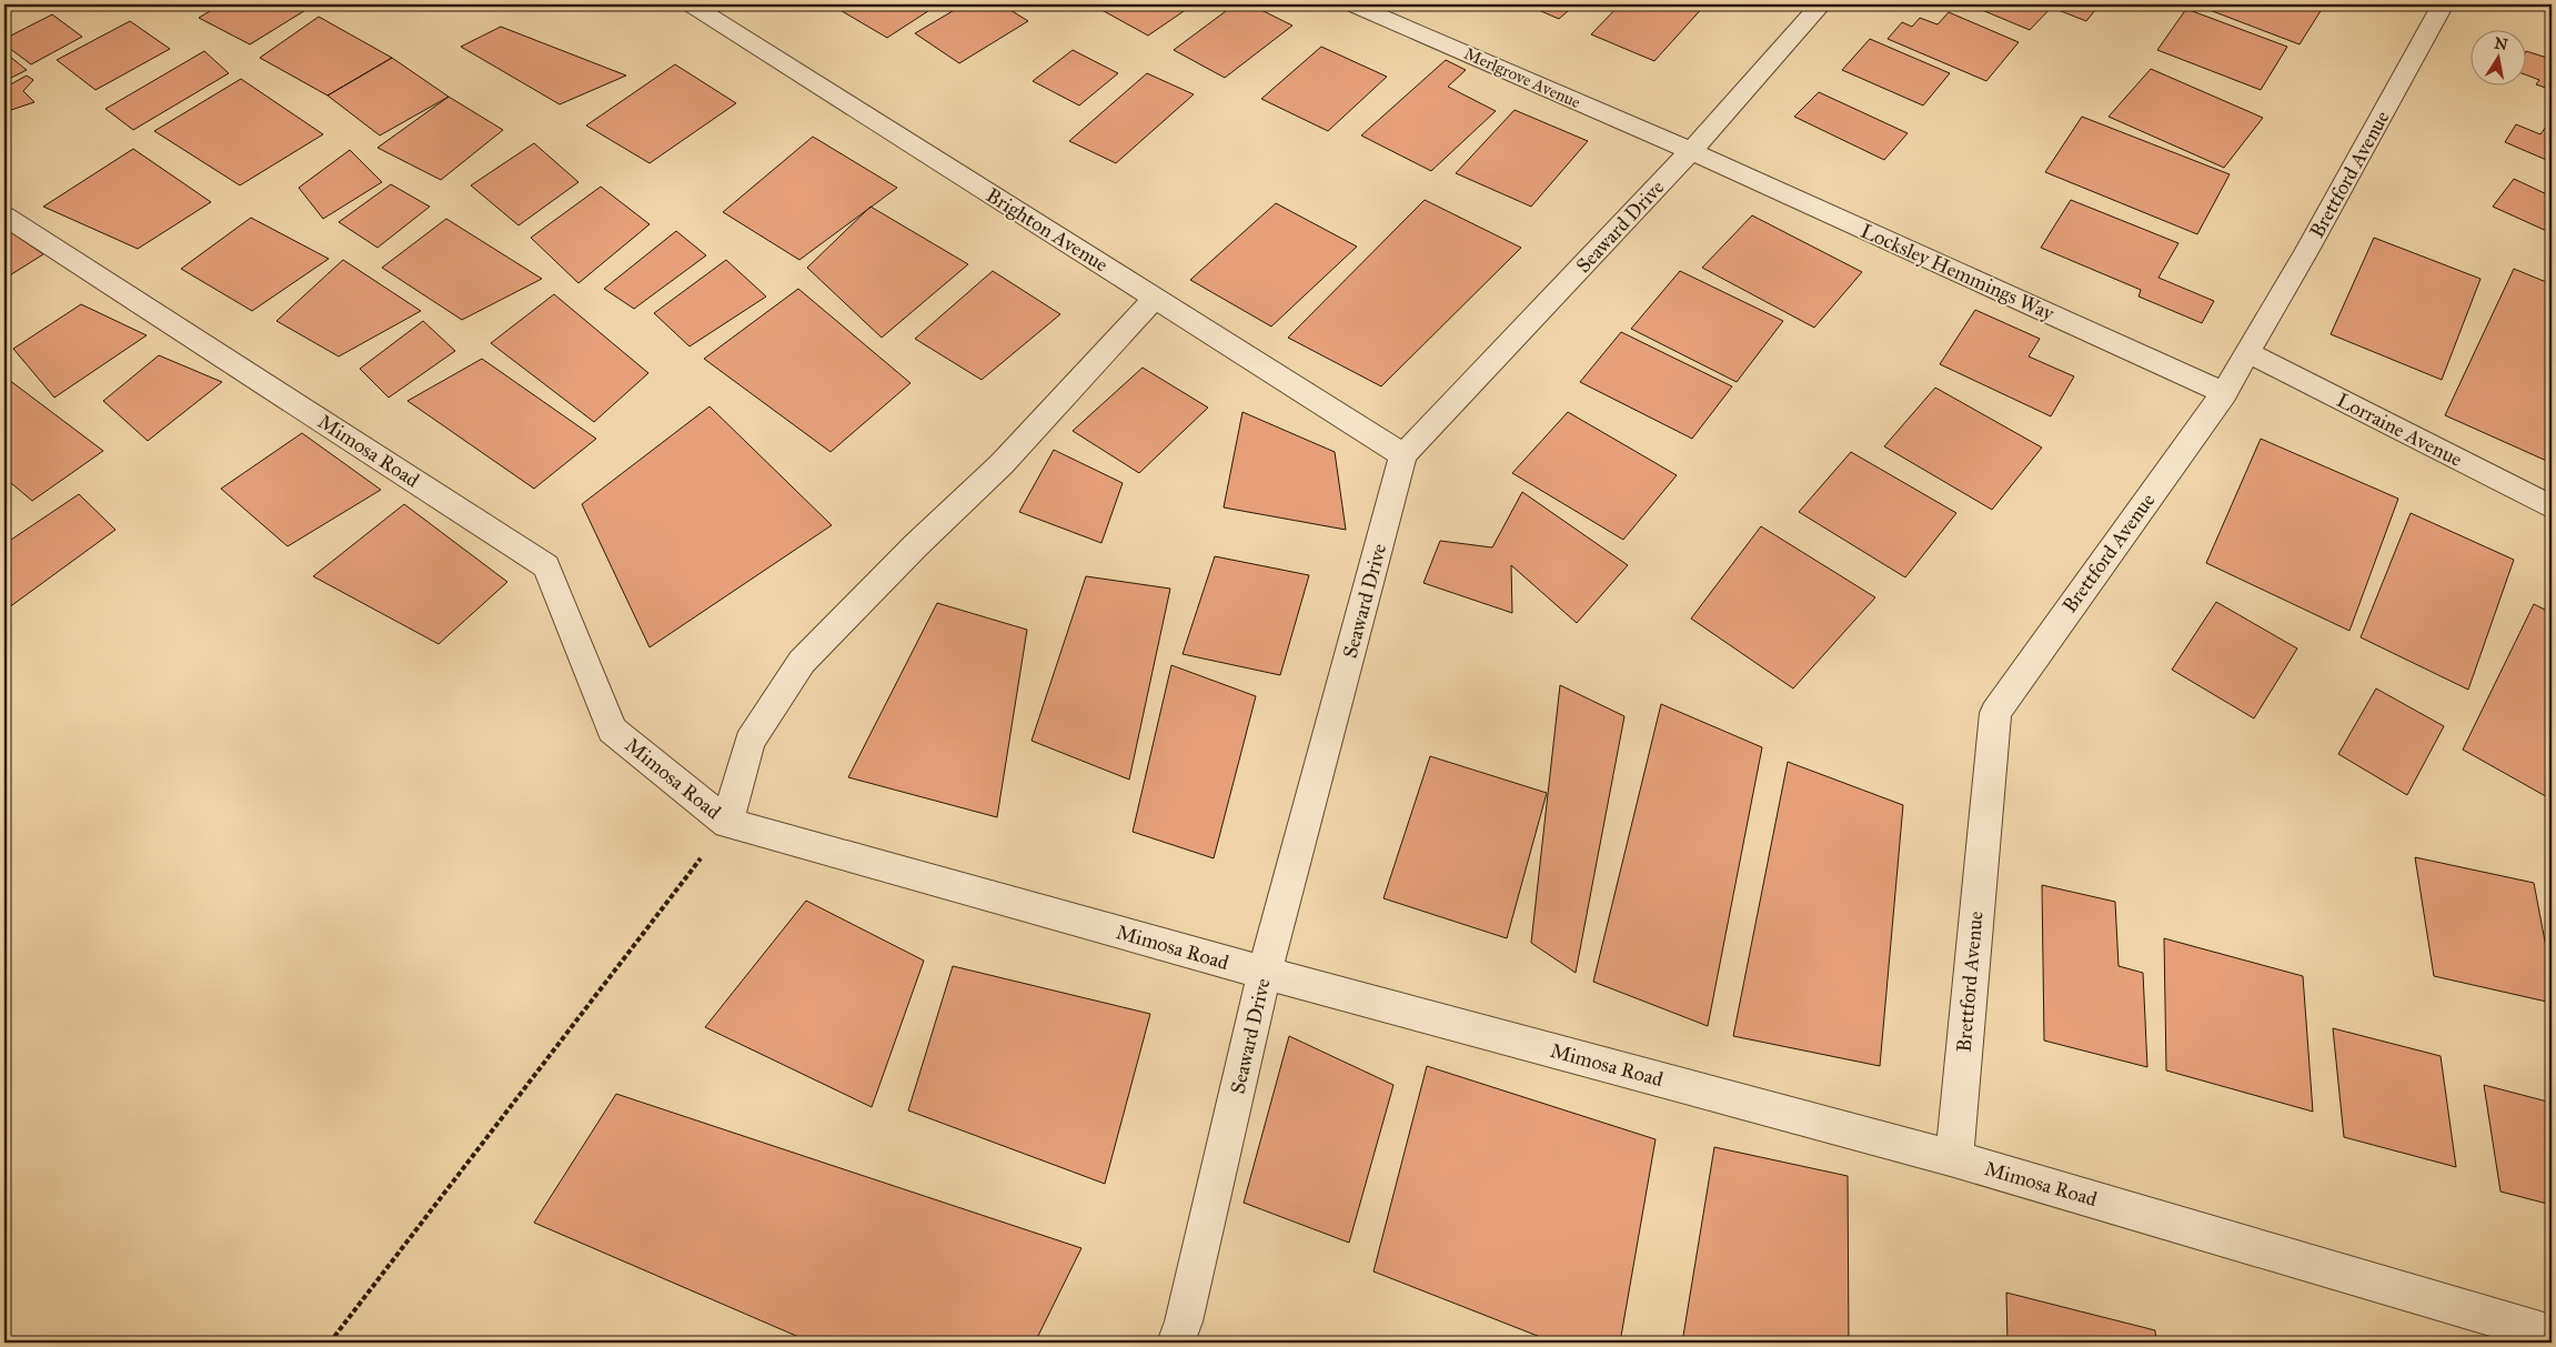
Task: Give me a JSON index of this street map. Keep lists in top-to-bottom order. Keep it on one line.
{"streets":{"street":["Merlgrove Avenue","Brettford Avenue","Seaward Drive","Brighton Avenue","Locksley Hemmings Way","Lorraine Avenue","Mimosa Road"]},"crossings":[["Merlgrove Avenue","Seaward Drive"],["Merlgrove Avenue","Locksley Hemmings Way"],["Brettford Avenue","Locksley Hemmings Way"],["Brettford Avenue","Lorraine Avenue"],["Brettford Avenue","Mimosa Road"],["Seaward Drive","Brighton Avenue"],["Seaward Drive","Locksley Hemmings Way"],["Seaward Drive","Mimosa Road"]],"north":"top"}
